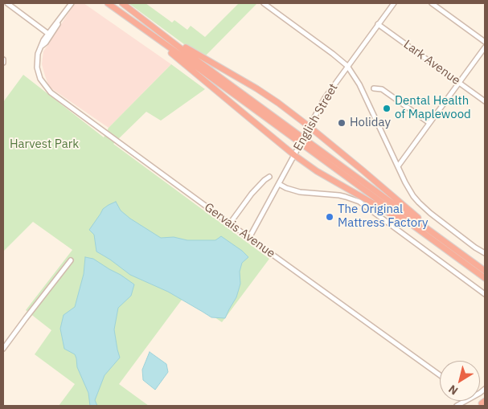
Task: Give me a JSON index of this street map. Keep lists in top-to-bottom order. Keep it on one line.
{"streets":{"street":["Lark Avenue","English Street","Gervais Avenue"]},"crossings":[["Lark Avenue","English Street"],["English Street","Gervais Avenue"]],"parks":["Harvest Park"],"places":["Dental Health of Maplewood","Holiday","The Original Mattress Factory"],"north":"bottom left"}
